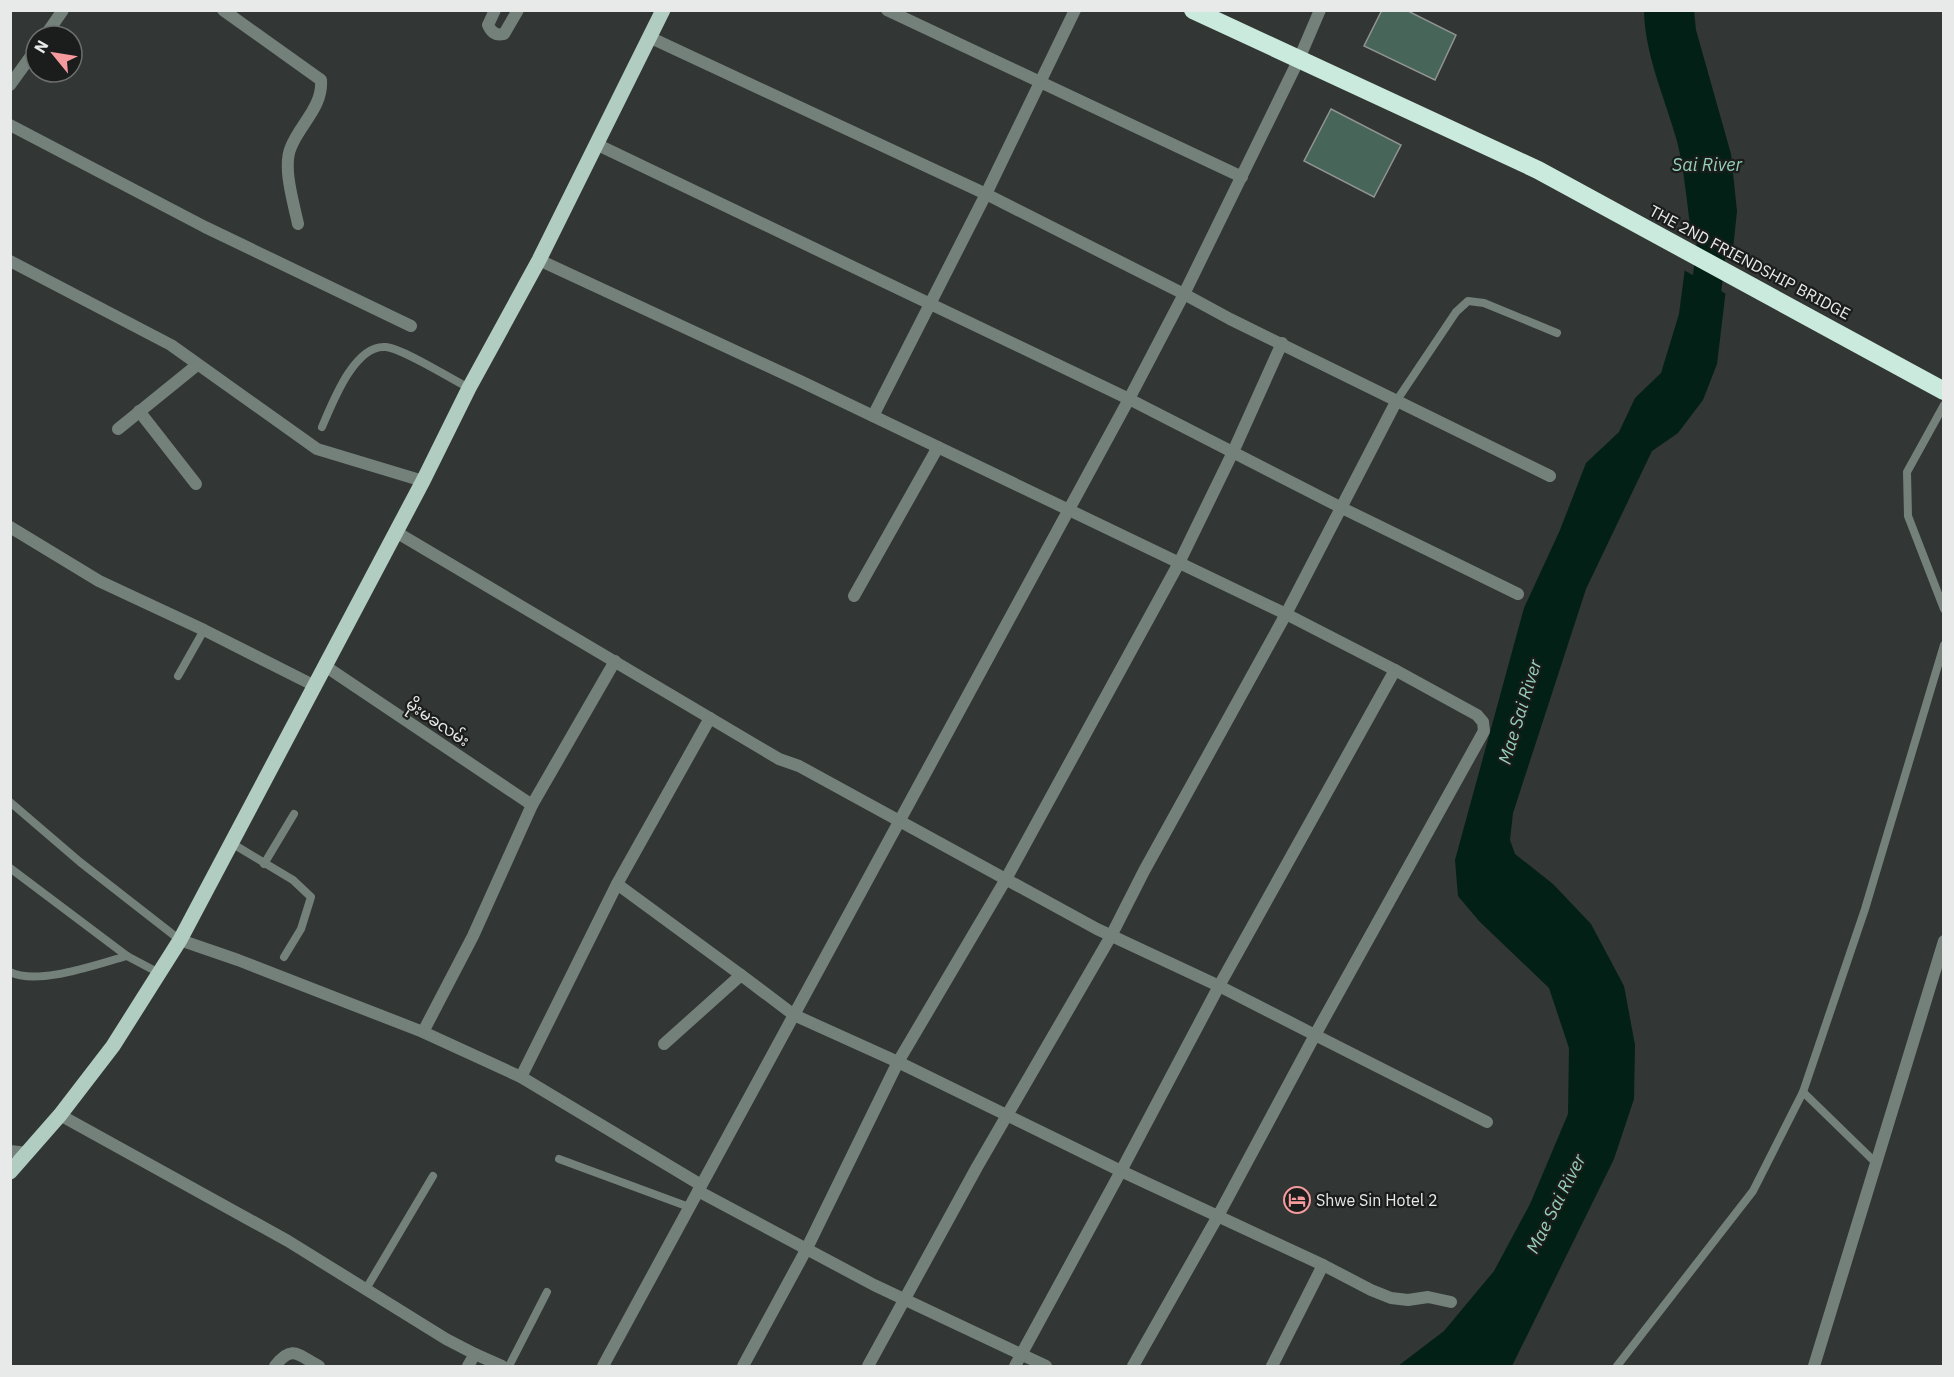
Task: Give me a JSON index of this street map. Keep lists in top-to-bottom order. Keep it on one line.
{"streets":{"highway":["THE 2ND FRIENDSHIP BRIDGE"],"street":["မိုးမခလမ်း"]},"water":["Sai River","Mae Sai River"],"places":{"hotel":["Shwe Sin Hotel 2"]},"north":"top left"}
